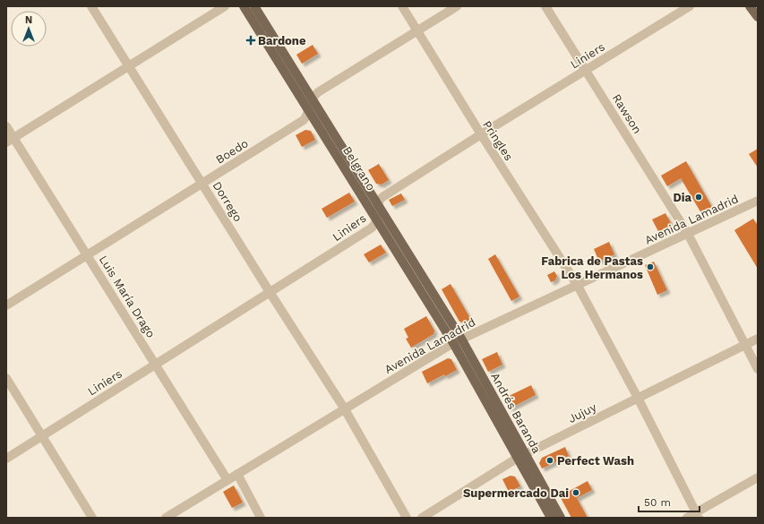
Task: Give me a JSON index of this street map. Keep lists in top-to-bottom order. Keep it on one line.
{"streets":{"main road":["Belgrano","Andrés Baranda"],"street":["Liniers","Rawson","Pringles","Boedo","Dorrego","Avenida Lamadrid","Luis María Drago","Jujuy"]},"crossings":[["Liniers","Rawson"],["Liniers","Pringles"],["Liniers","Belgrano"],["Liniers","Dorrego"],["Liniers","Luis María Drago"],["Rawson","Avenida Lamadrid"],["Rawson","Jujuy"],["Pringles","Avenida Lamadrid"],["Pringles","Jujuy"],["Boedo","Belgrano"],["Boedo","Dorrego"],["Boedo","Luis María Drago"],["Belgrano","Avenida Lamadrid"],["Belgrano","Andrés Baranda"],["Dorrego","Avenida Lamadrid"],["Avenida Lamadrid","Luis María Drago"],["Avenida Lamadrid","Andrés Baranda"],["Andrés Baranda","Jujuy"]],"places":{"health":["Bardone"],"other":["Dia","Fabrica de Pastas Los Hermanos","Perfect Wash","Supermercado Dai"]},"scale_bar":"50 m","north":"top"}
